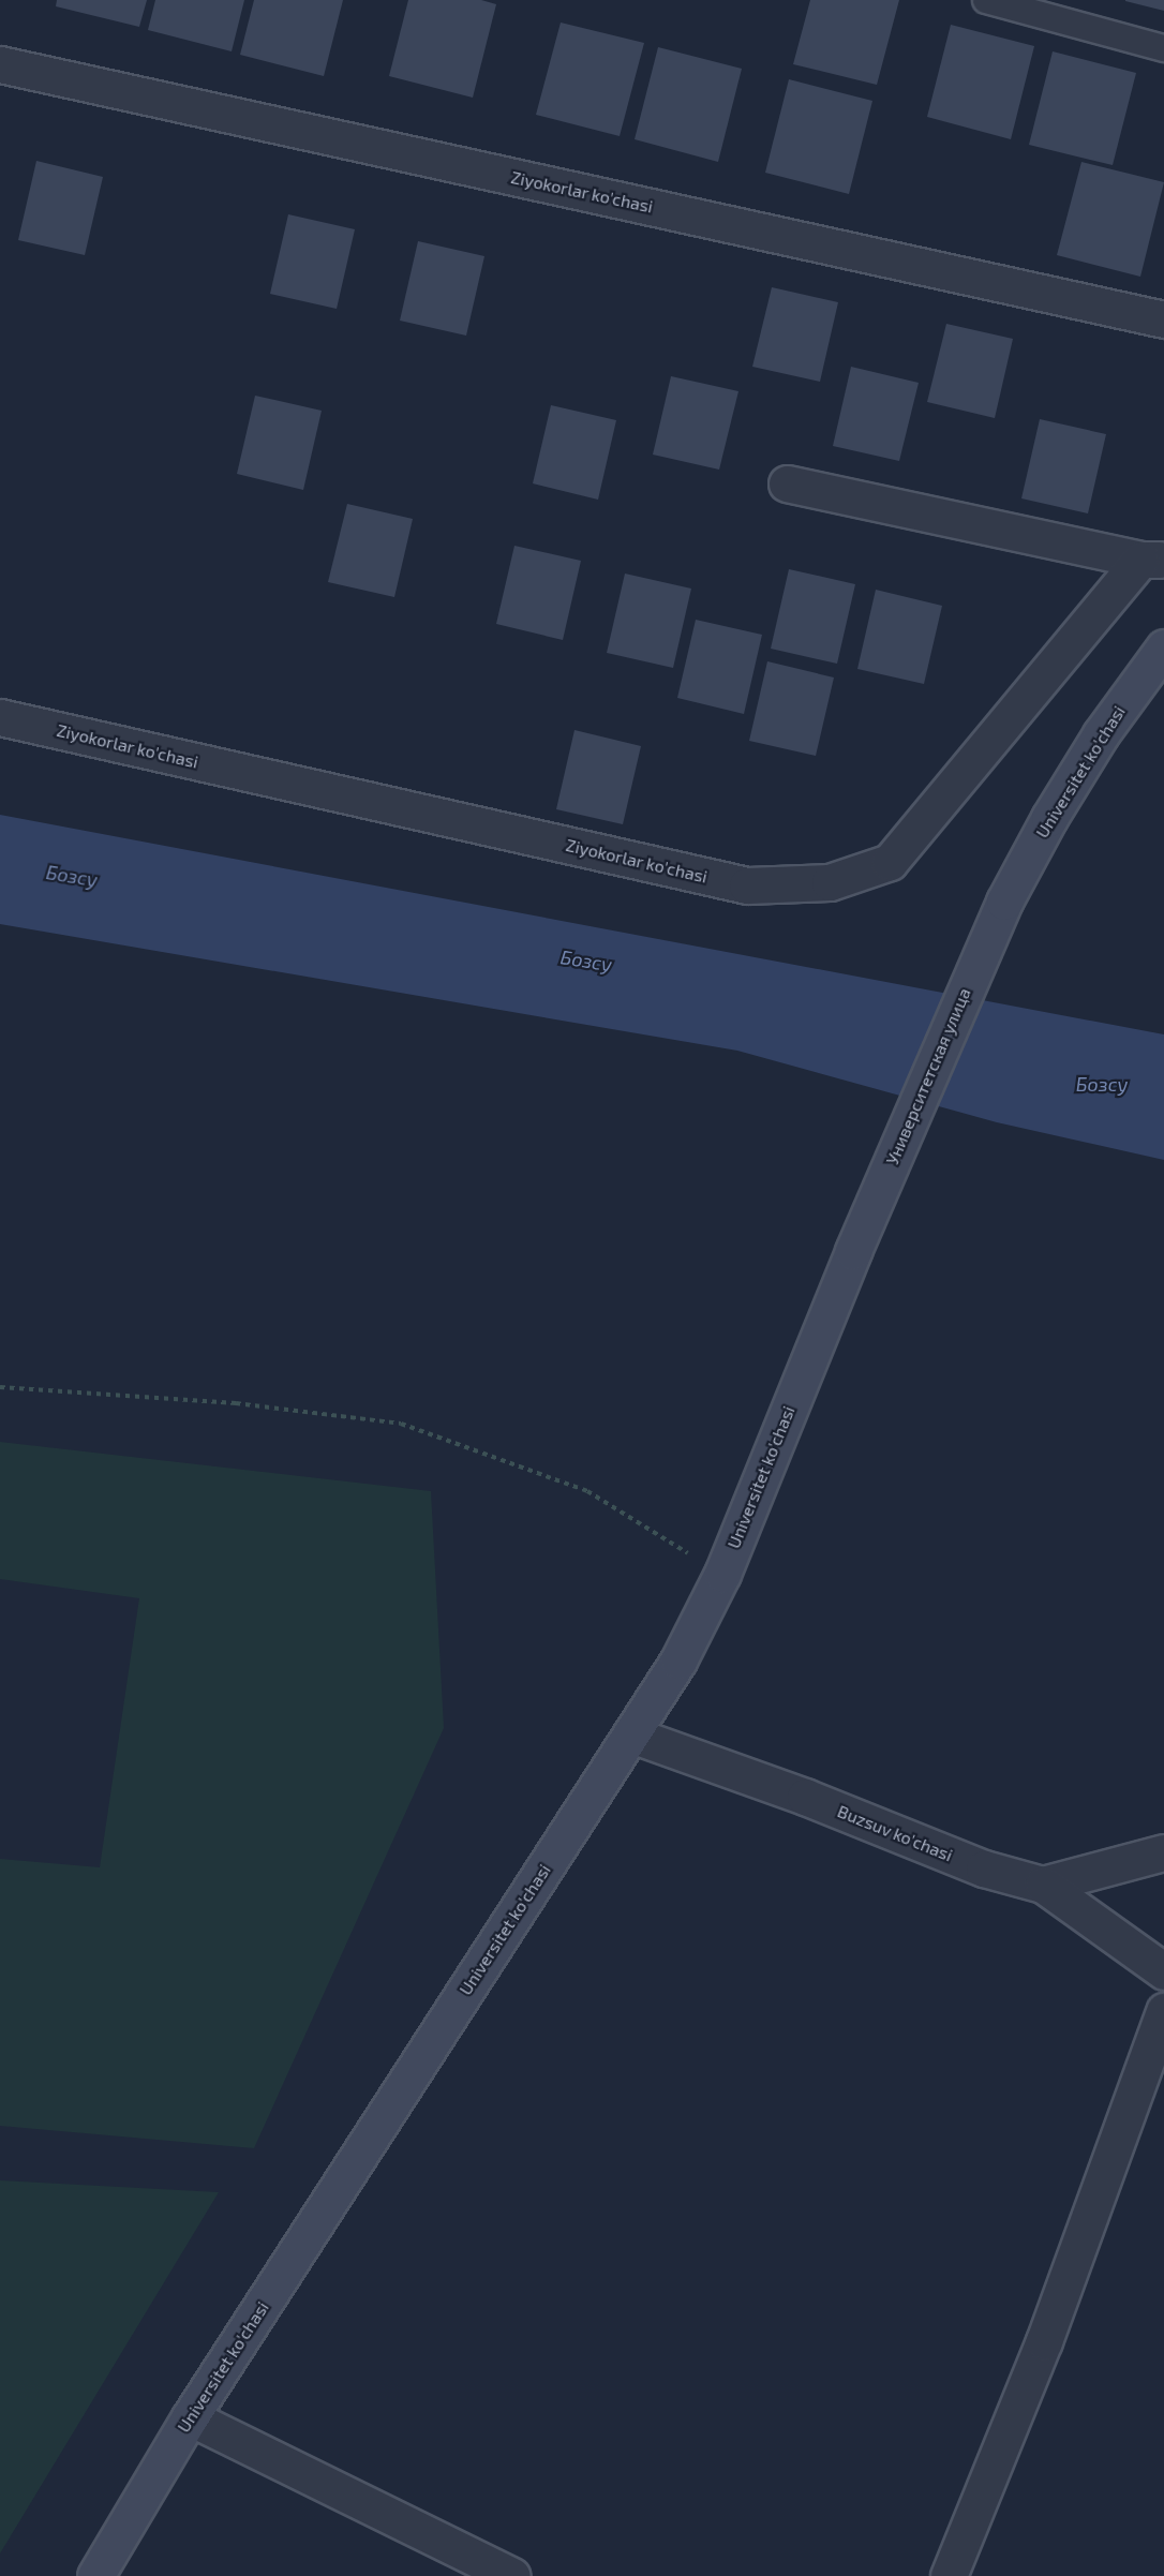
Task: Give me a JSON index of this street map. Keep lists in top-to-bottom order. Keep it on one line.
{"streets":{"main road":["Universitet ko'chasi","Университетская улица"],"street":["Ziyokorlar ko'chasi","Buzsuv ko'chasi"]},"crossings":[["Universitet ko'chasi","Университетская улица"],["Universitet ko'chasi","Buzsuv ko'chasi"]],"water":["Бозсу"]}
